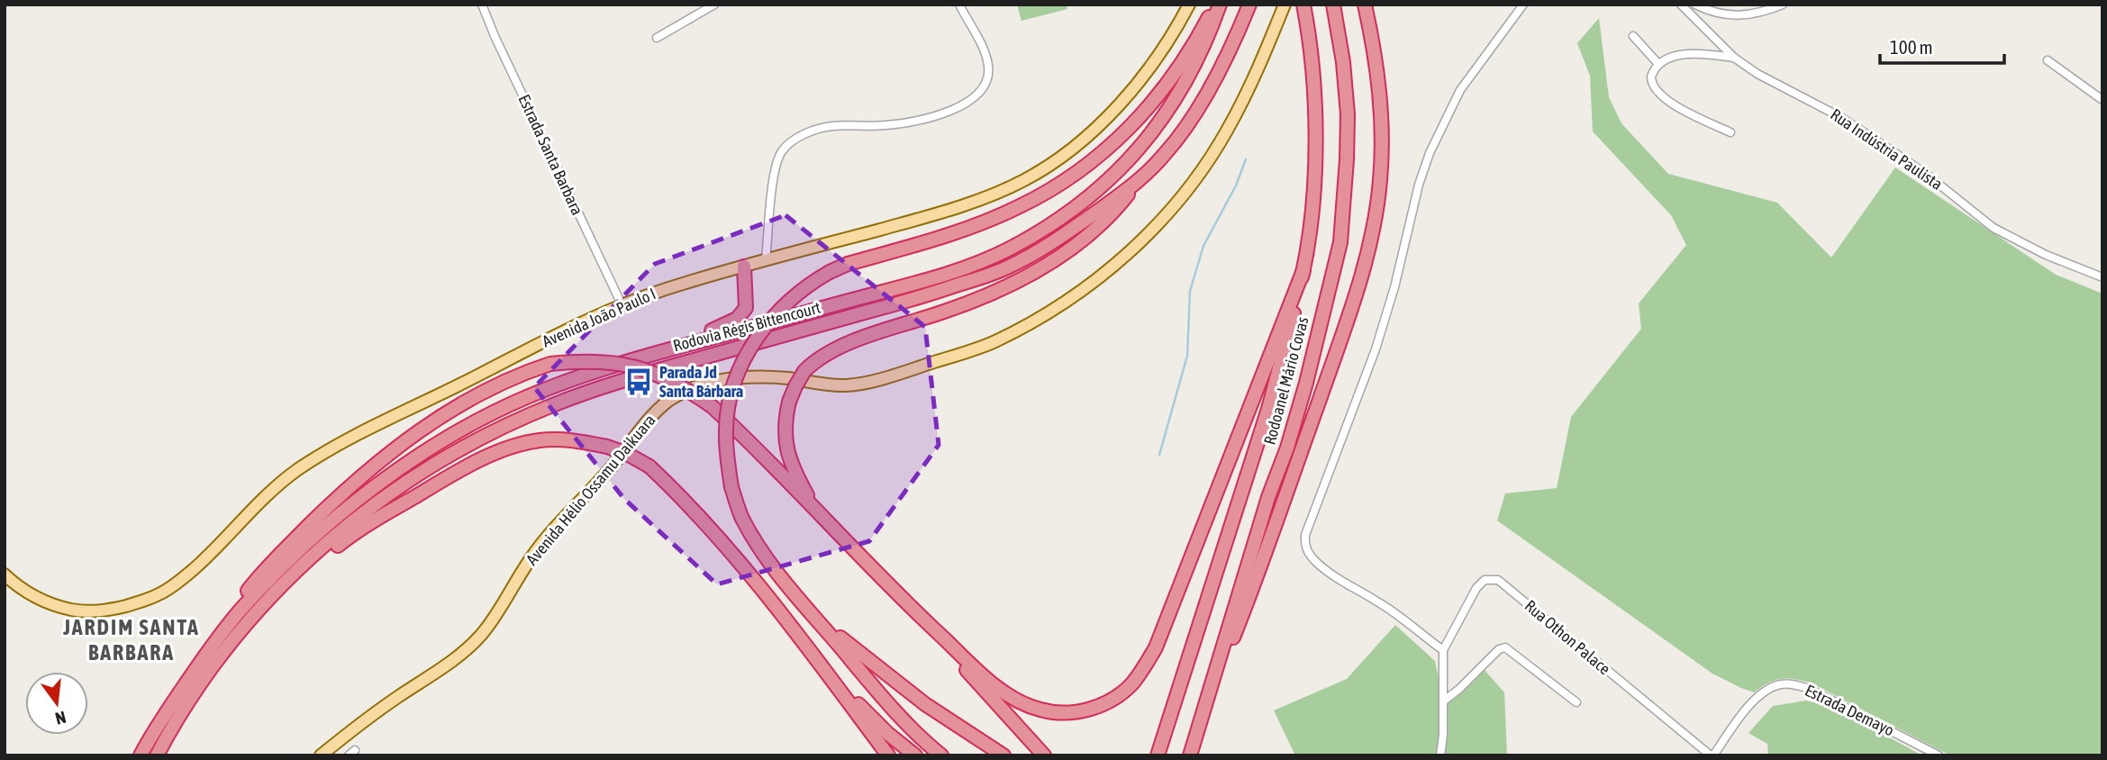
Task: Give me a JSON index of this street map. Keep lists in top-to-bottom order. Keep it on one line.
{"streets":{"highway":["Rodovia Régis Bittencourt","Rodoanel Mário Covas"],"main road":["Avenida João Paulo I","Avenida Hélio Ossamu Daikuara"],"street":["Rua Indústria Paulista","Estrada Santa Barbara","Rua Othon Palace","Estrada Demayo"]},"crossings":[["Estrada Santa Barbara","Avenida João Paulo I"],["Rua Othon Palace","Estrada Demayo"]],"districts":["JARDIM SANTA BARBARA"],"places":{"bus stop":["Parada Jd Santa Bárbara"]},"scale_bar":"100 m","north":"bottom"}
